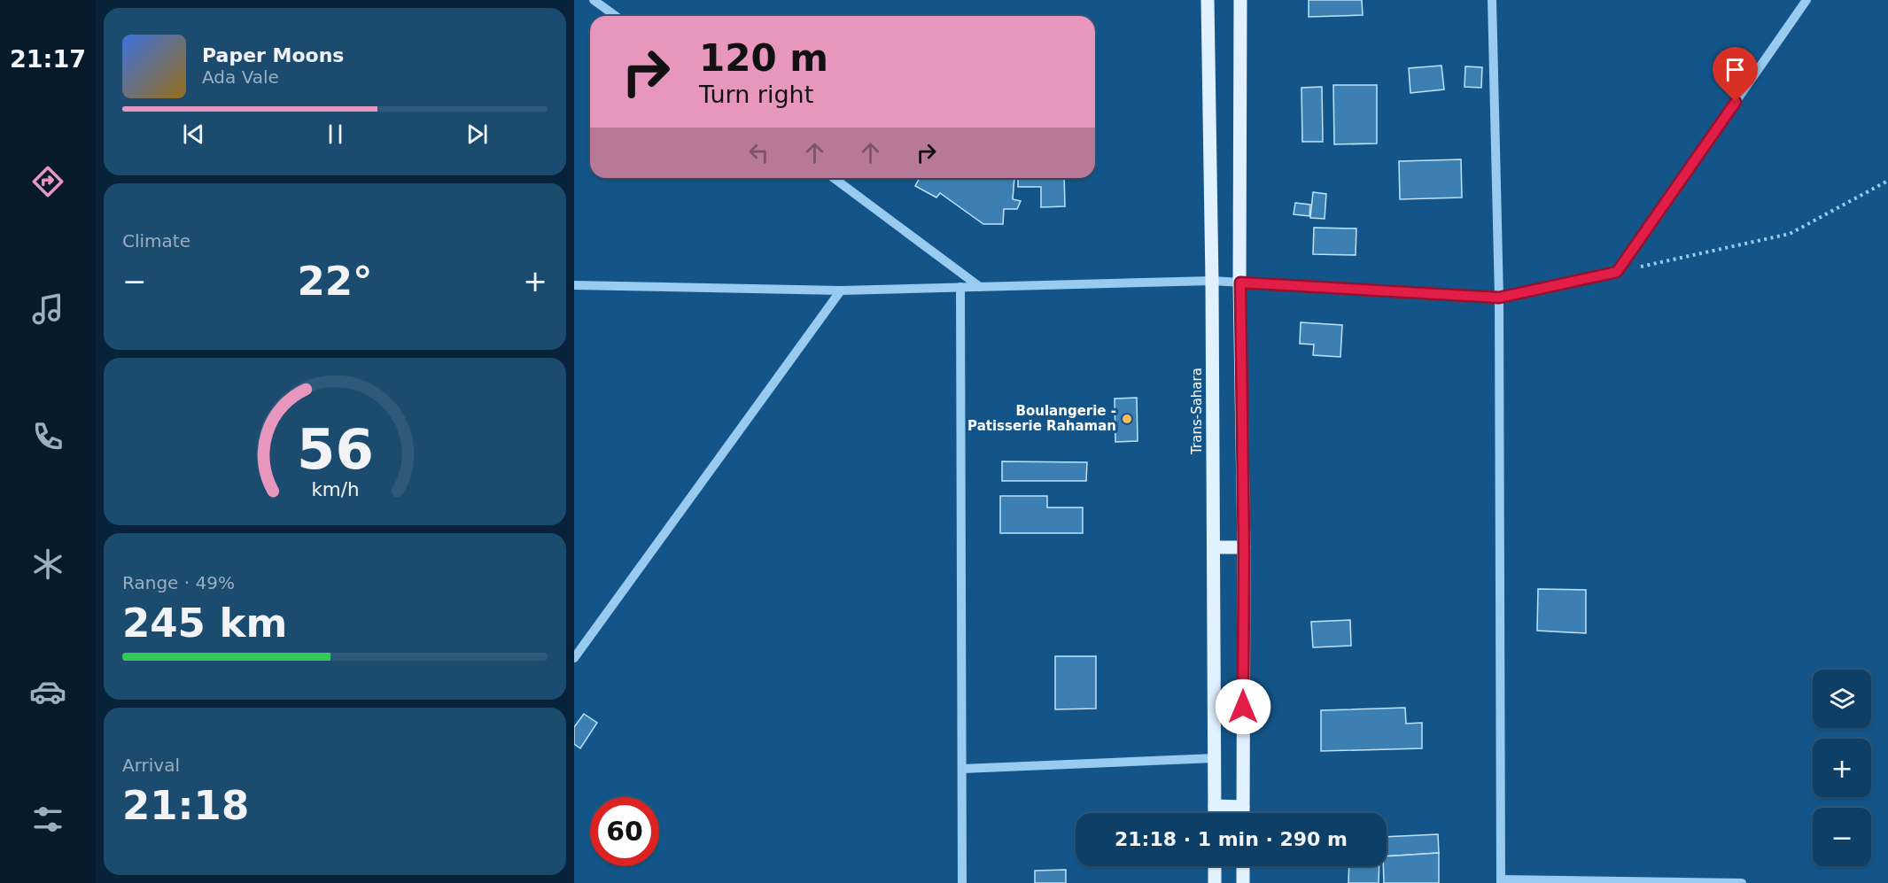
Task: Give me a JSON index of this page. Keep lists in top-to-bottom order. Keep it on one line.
{"streets":{"main road":["Trans-Sahara"]},"places":["Boulangerie - Patisserie Rahaman"],"page":{"tabs":"21:17","turn":["120 m","Turn right"],"song":["Paper Moons","Ada Vale"],"tile":["Climate",["Range · 49%","245 km"],["Arrival","21:18"]],"heat":["−","22°","+"],"map_buttons":["+","−"],"limit":"60","trip":"21:18 · 1 min · 290 m","gauge":["56","km/h"]}}
